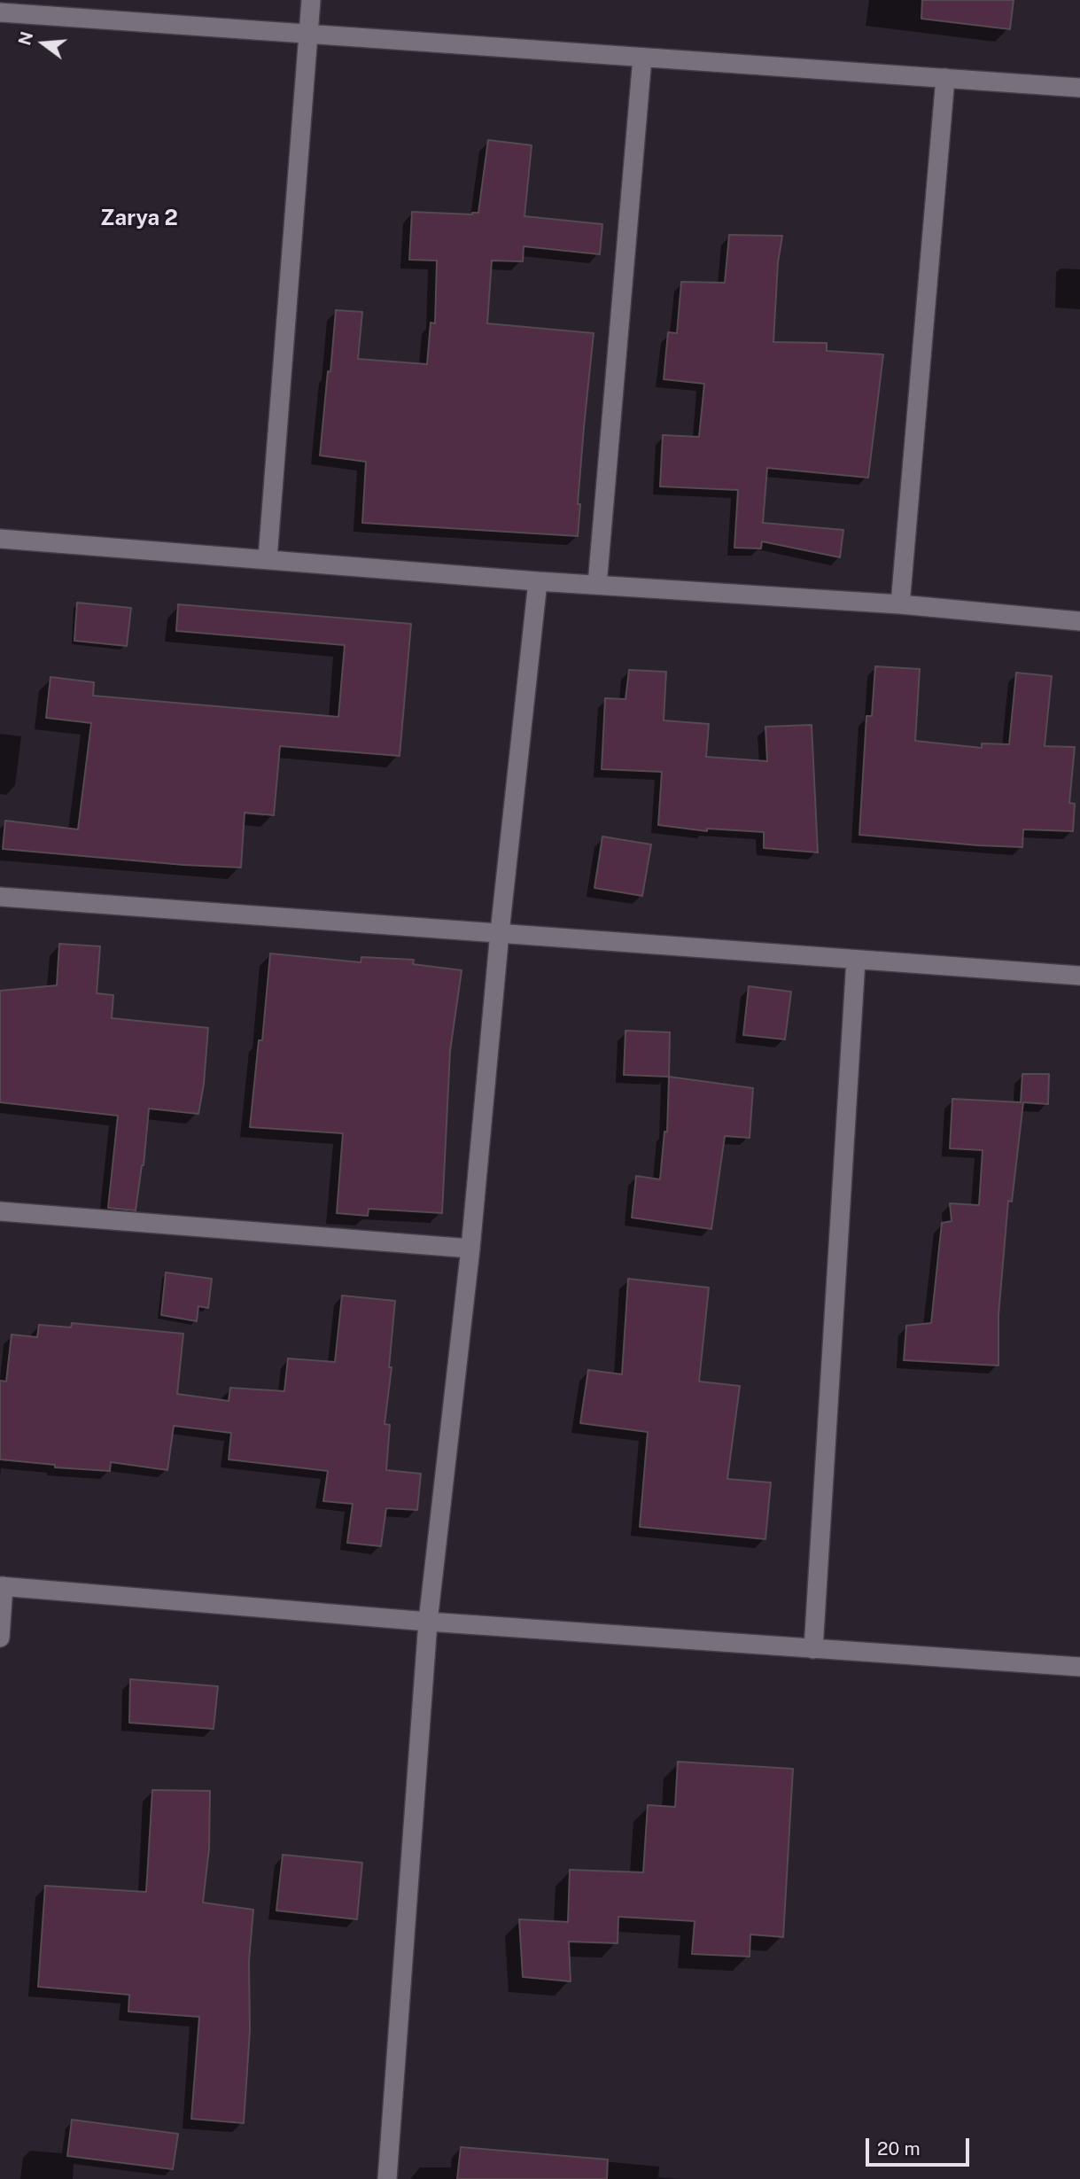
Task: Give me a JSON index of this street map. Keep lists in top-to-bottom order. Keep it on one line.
{"districts":["Zarya 2"],"scale_bar":"20 m","north":"left"}
